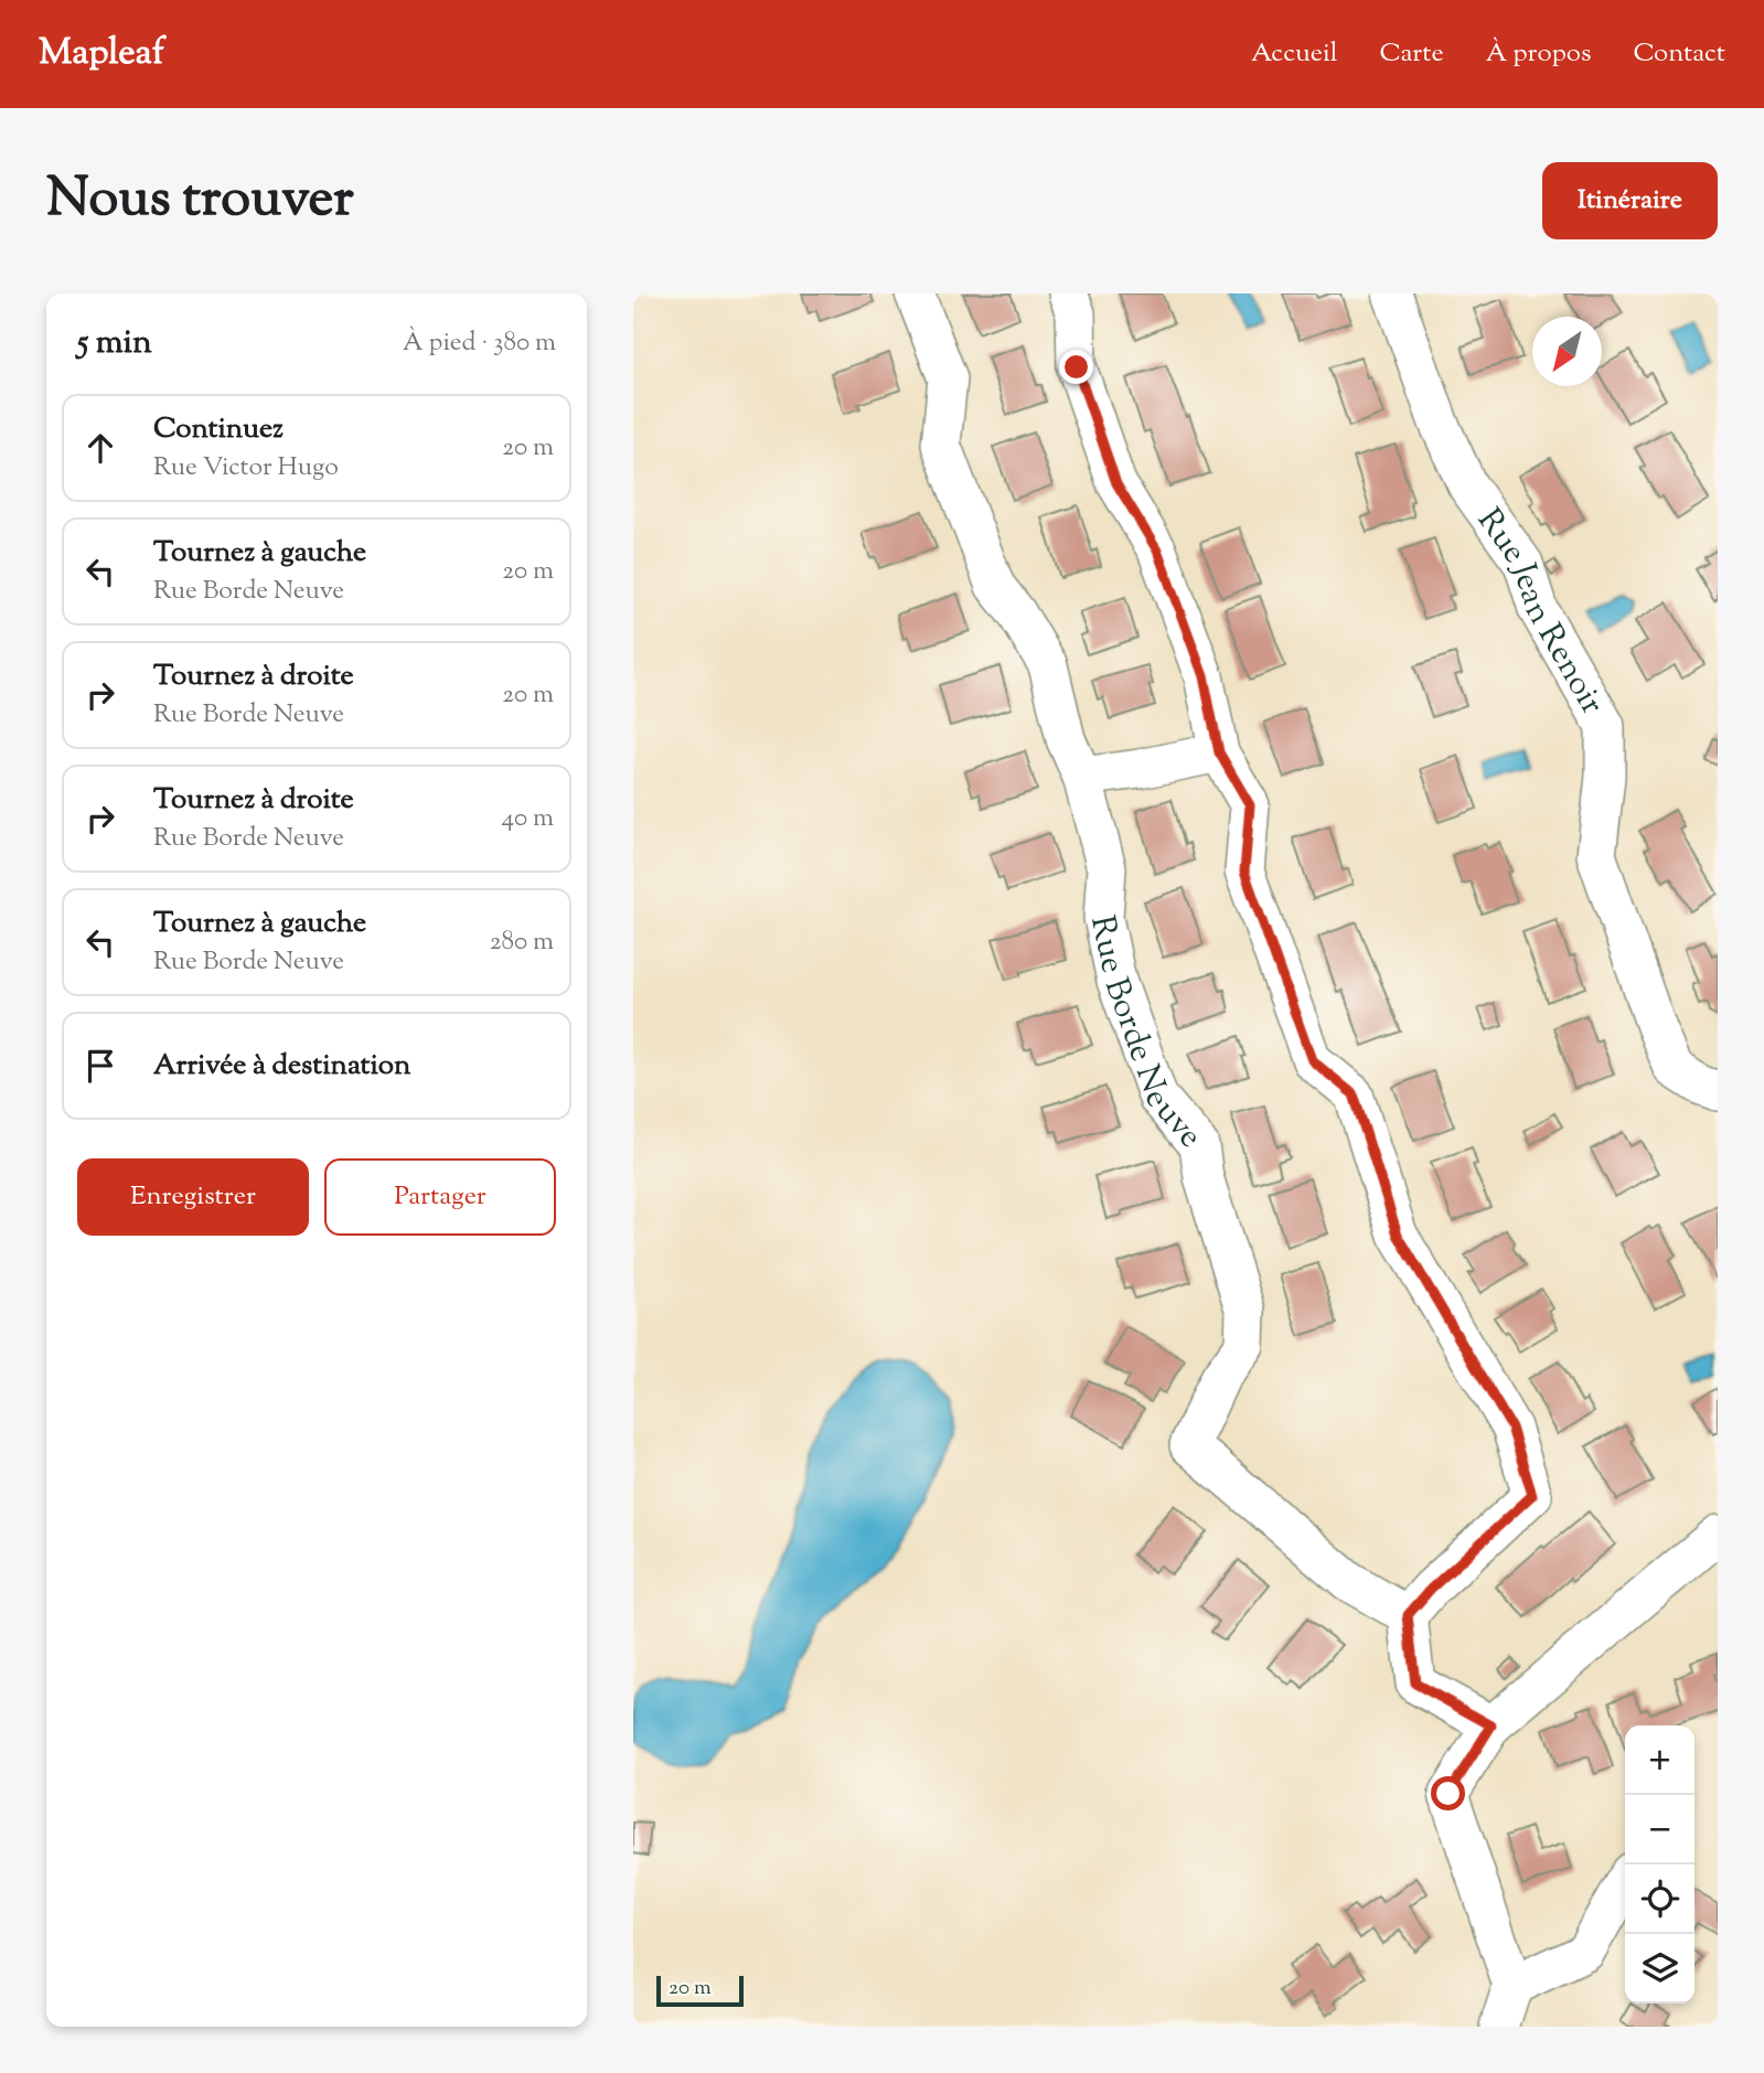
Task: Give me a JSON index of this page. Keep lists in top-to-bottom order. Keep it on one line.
{"streets":{"street":["Rue Jean Renoir","Rue Borde Neuve"]},"scale_bar":"20 m","north":"bottom left","page":{"header":"Mapleaf","nav":["Accueil","Carte","À propos","Contact"],"title":"Nous trouver","buttons":["Itinéraire",["Enregistrer","Partager"]],"heading":["5 min","À pied · 380 m"],"list":[["Continuez","Rue Victor Hugo","20 m"],["Tournez à gauche","Rue Borde Neuve","20 m"],["Tournez à droite","Rue Borde Neuve","20 m"],["Tournez à droite","Rue Borde Neuve","40 m"],["Tournez à gauche","Rue Borde Neuve","280 m"],"Arrivée à destination"],"map_buttons":["+","−"],"scale":"20 m"}}
